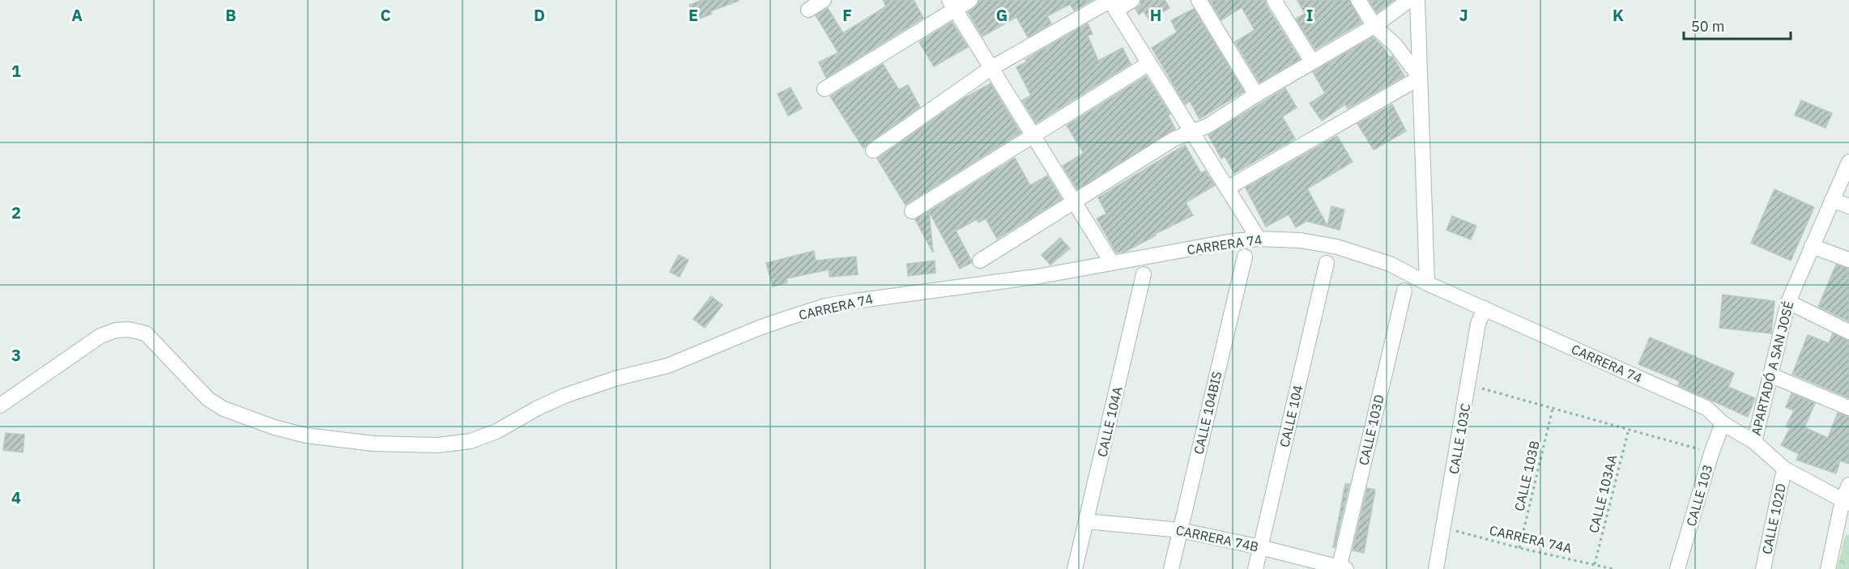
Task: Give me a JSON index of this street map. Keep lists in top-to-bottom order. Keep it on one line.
{"streets":{"street":["CARRERA 74","APARTADÓ A SAN JOSÉ","CALLE 104BIS","CALLE 104","CALLE 104A","CALLE 103D","CALLE 103C","CALLE 103","CALLE 102D","CARRERA 74B"],"path":["CALLE 103B","CALLE 103AA","CARRERA 74A"]},"crossings":[["CARRERA 74","APARTADÓ A SAN JOSÉ"],["CARRERA 74","CALLE 103C"],["CARRERA 74","CALLE 103"],["CARRERA 74","CALLE 102D"],["CALLE 104BIS","CARRERA 74B"],["CALLE 104","CARRERA 74B"],["CALLE 104A","CARRERA 74B"],["CALLE 103D","CARRERA 74B"],["CALLE 103C","CARRERA 74A"],["CALLE 103B","CARRERA 74A"],["CALLE 103AA","CARRERA 74A"]],"scale_bar":"50 m","grid":{"columns":["A","B","C","D","E","F","G","H","I","J","K"],"rows":["1","2","3","4"]}}
